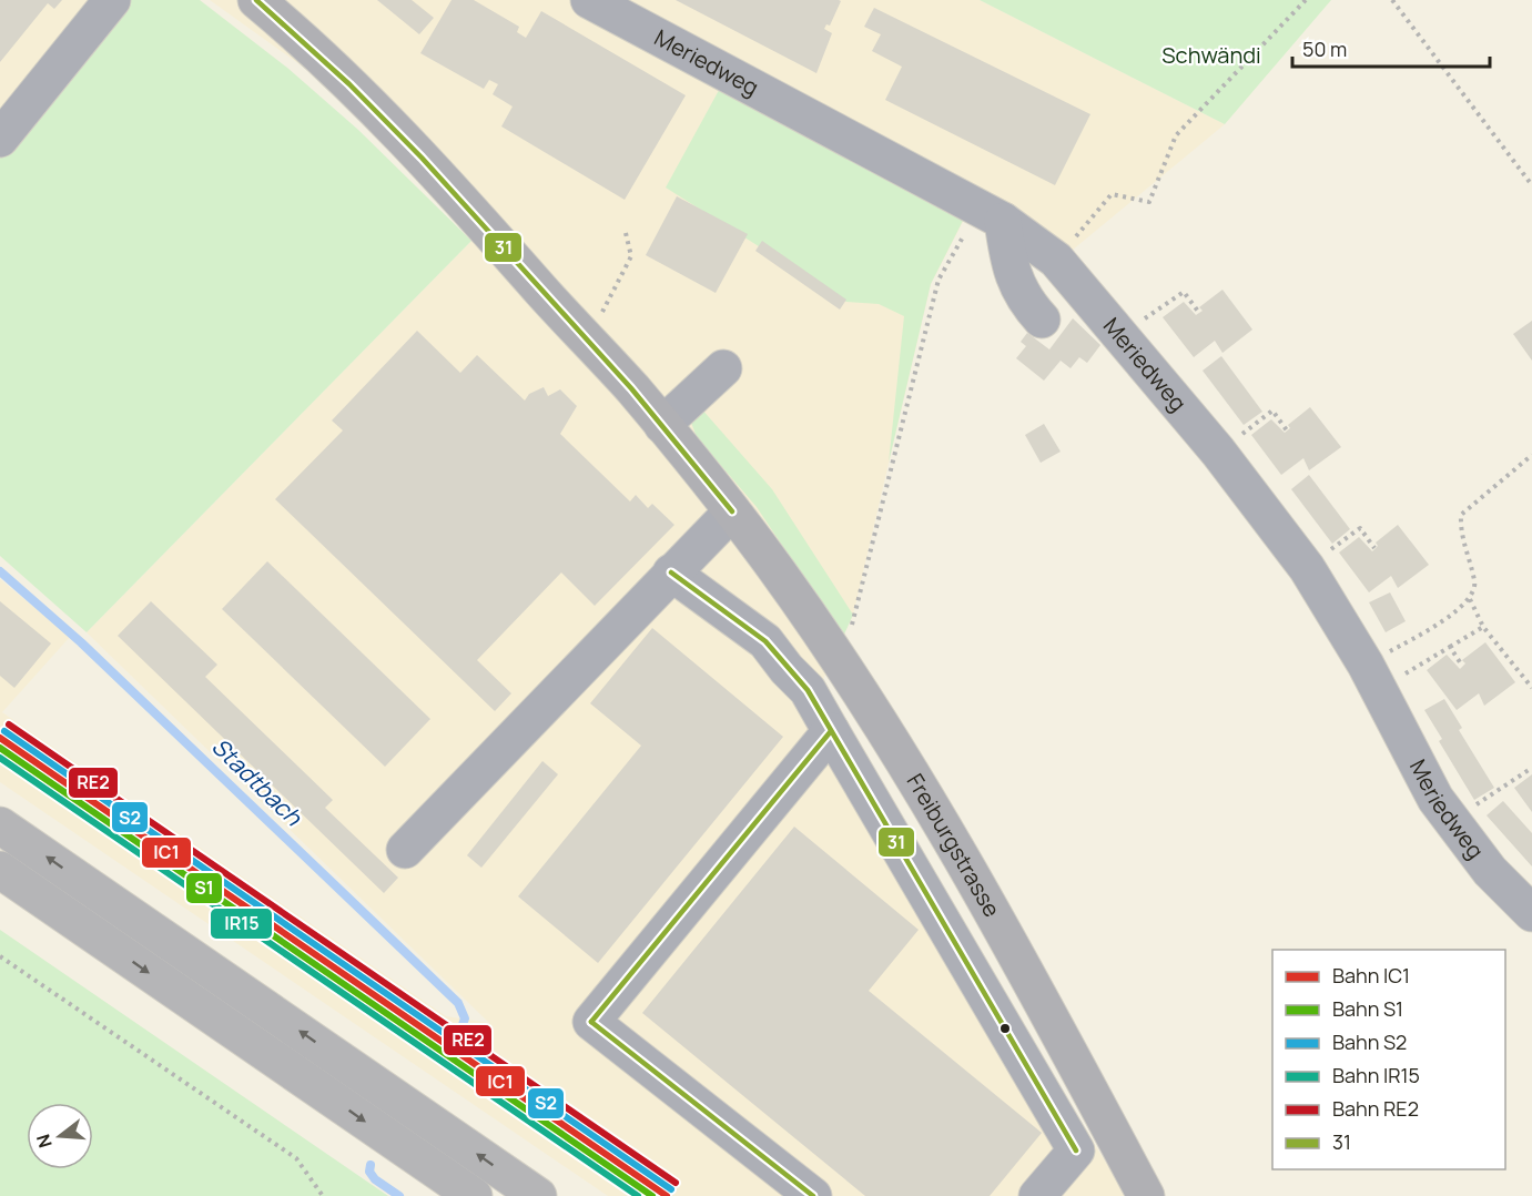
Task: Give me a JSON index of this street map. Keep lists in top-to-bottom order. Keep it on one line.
{"streets":{"main road":["Freiburgstrasse"],"street":["Meriedweg"]},"water":["Stadtbach"],"parks":["Schwändi"],"lines":["transit line 31","rail line RE2","rail line S2","rail line IC1","rail line S1","rail line IR15"],"legend":["Bahn IC1","Bahn S1","Bahn S2","Bahn IR15","Bahn RE2","31"],"scale_bar":"50 m","north":"left"}
